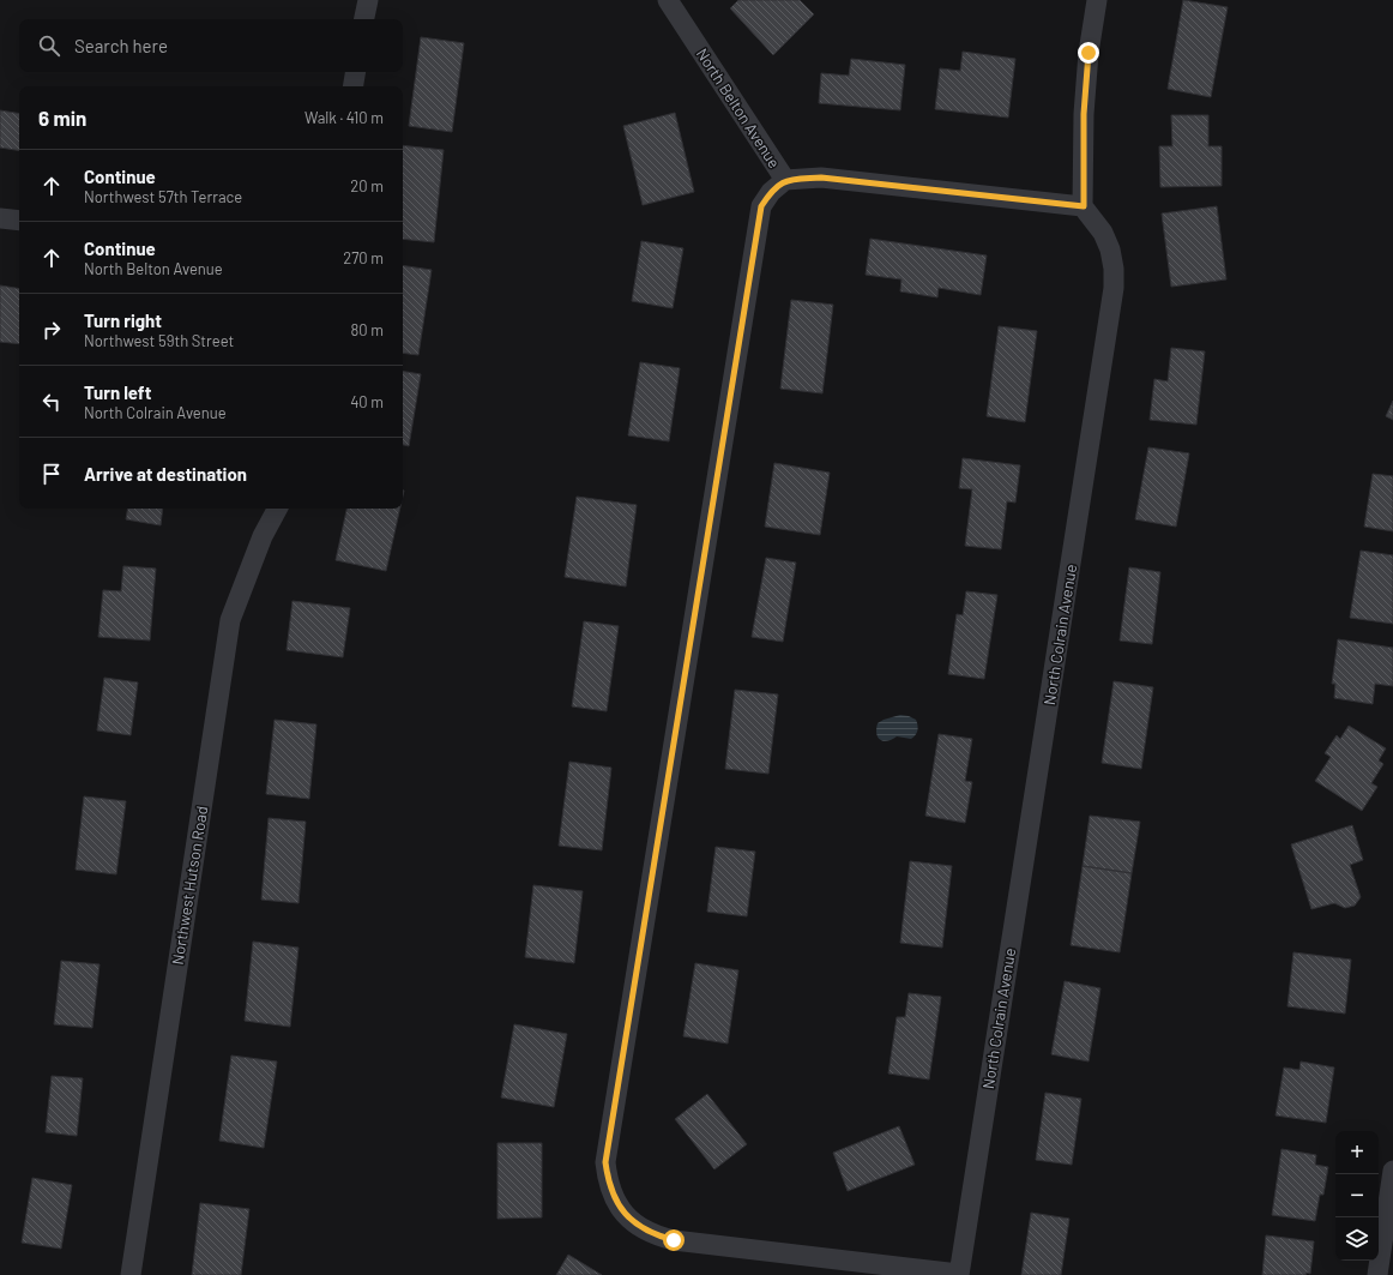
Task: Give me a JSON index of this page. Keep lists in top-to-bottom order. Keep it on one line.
{"streets":{"street":["North Belton Avenue","North Colrain Avenue","Northwest Hutson Road"]},"crossings":[["North Belton Avenue","North Colrain Avenue"]],"page":{"search":"Search here","heading":["6 min","Walk · 410 m"],"list":[["Continue","Northwest 57th Terrace","20 m"],["Continue","North Belton Avenue","270 m"],["Turn right","Northwest 59th Street","80 m"],["Turn left","North Colrain Avenue","40 m"],"Arrive at destination"],"map_buttons":["+","−"]}}
